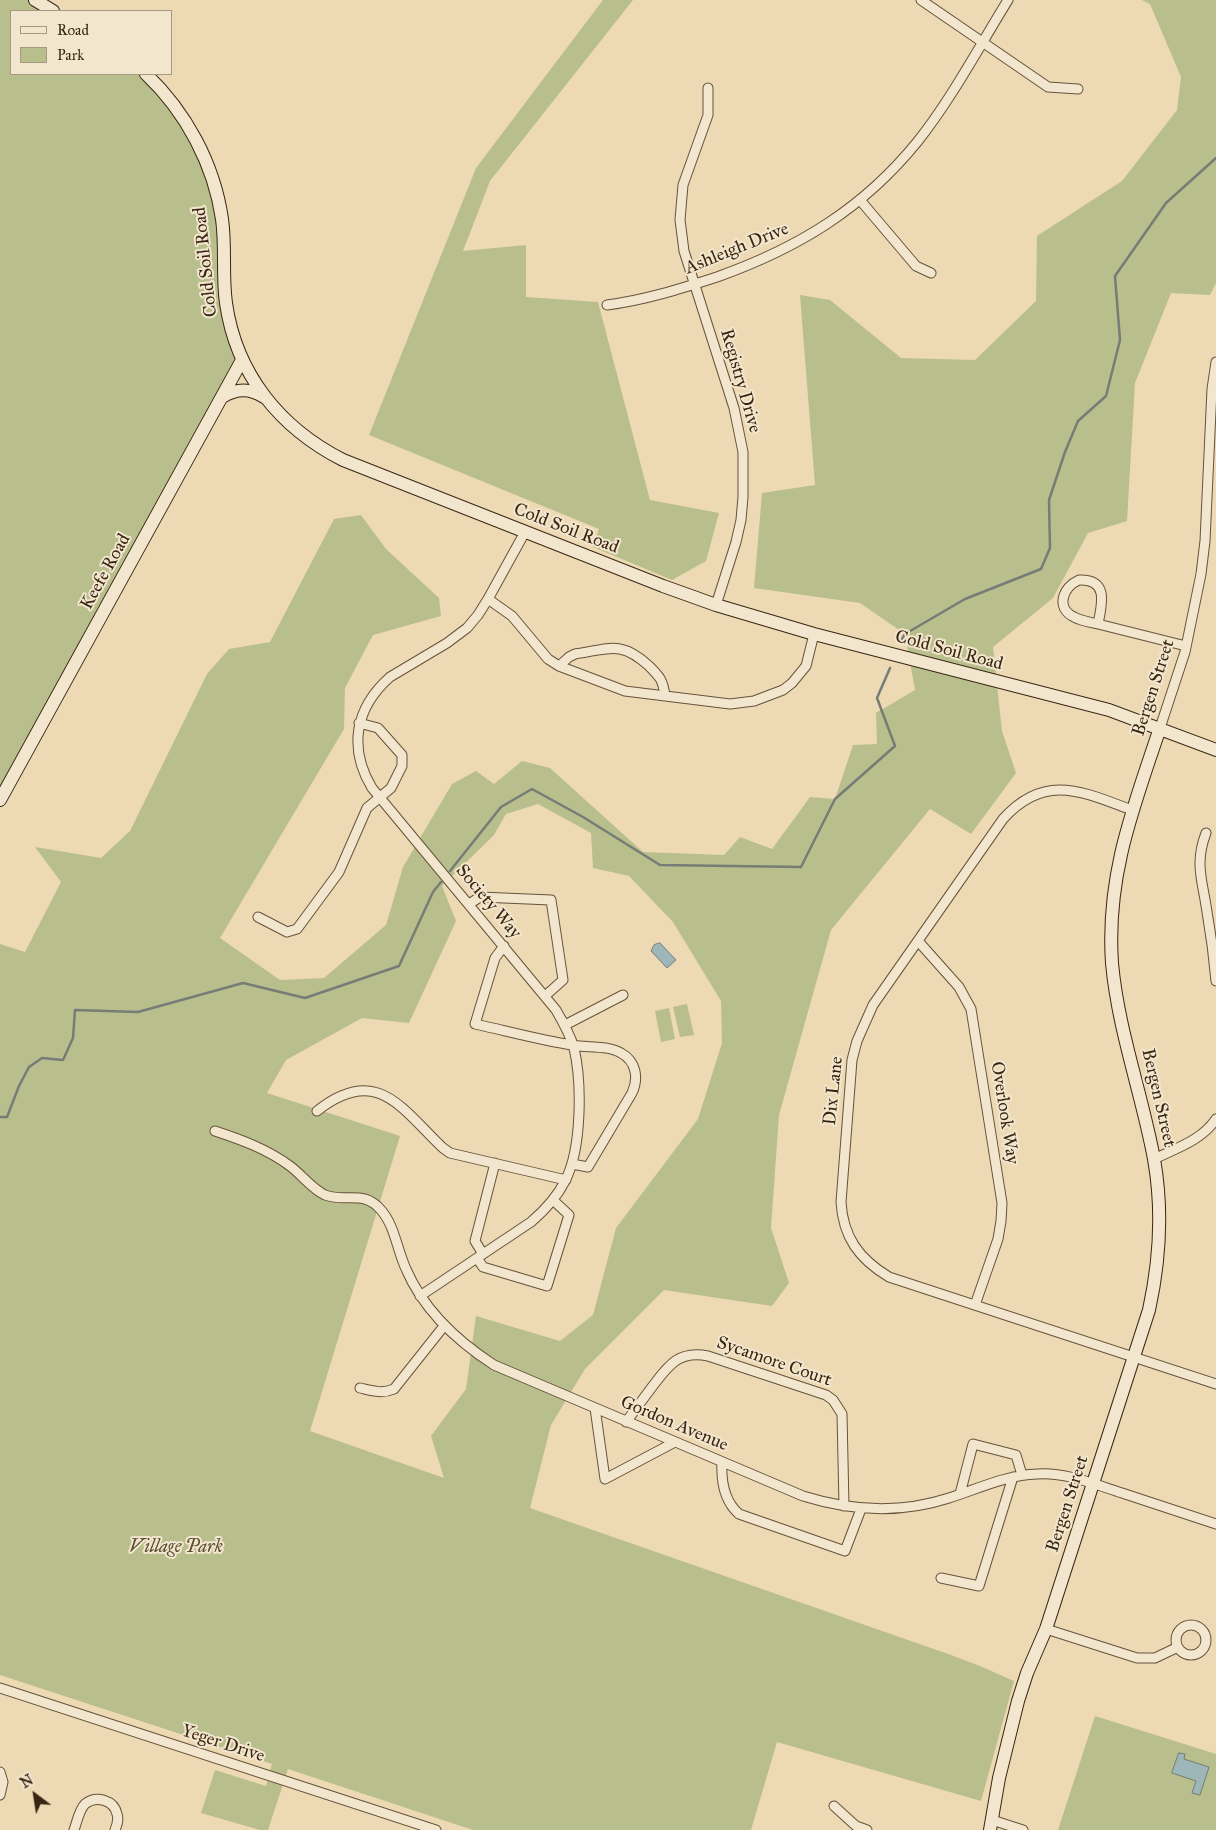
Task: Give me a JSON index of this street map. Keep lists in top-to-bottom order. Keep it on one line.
{"streets":{"street":["Ashleigh Drive","Cold Soil Road","Registry Drive","Keefe Road","Bergen Street","Society Way","Dix Lane","Overlook Way","Sycamore Court","Gordon Avenue","Yeger Drive"]},"crossings":[["Ashleigh Drive","Registry Drive"],["Cold Soil Road","Registry Drive"],["Cold Soil Road","Keefe Road"],["Cold Soil Road","Bergen Street"],["Cold Soil Road","Society Way"],["Bergen Street","Dix Lane"],["Bergen Street","Gordon Avenue"],["Society Way","Gordon Avenue"],["Dix Lane","Overlook Way"],["Sycamore Court","Gordon Avenue"]],"parks":["Village Park"],"legend":["Road","Park"],"north":"top left"}
